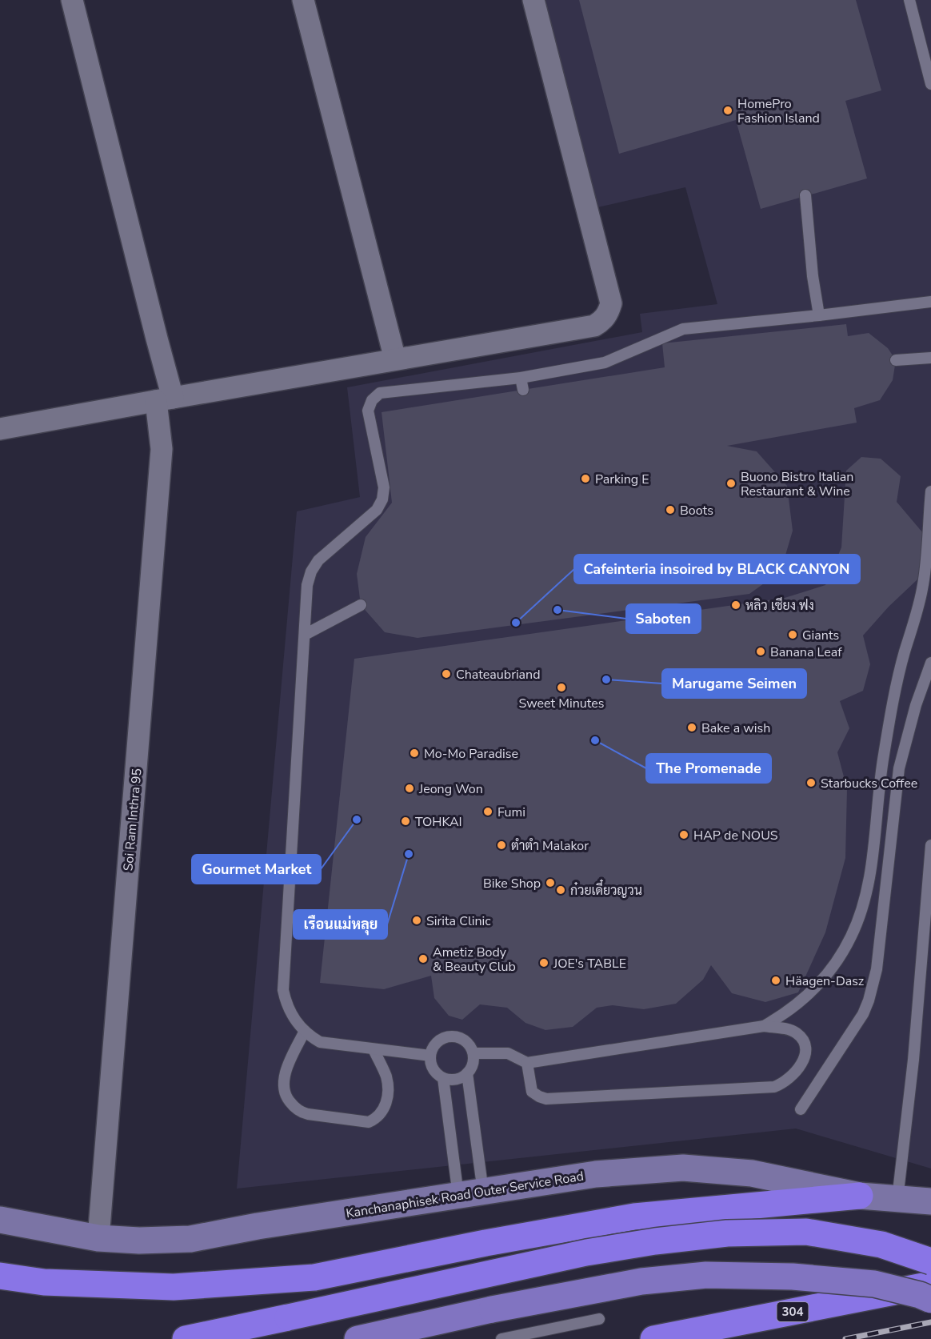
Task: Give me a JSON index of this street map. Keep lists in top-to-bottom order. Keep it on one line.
{"streets":{"highway":["304"],"main road":["Kanchanaphisek Road Outer Service Road"],"street":["Soi Ram Inthra 95"]},"crossings":[["Soi Ram Inthra 95","Kanchanaphisek Road Outer Service Road"]],"places":["HomePro Fashion Island","Parking E","Buono Bistro Italian Restaurant & Wine","Boots","หลิว เซียง ฟง","Saboten","Cafeinteria insoired by BLACK CANYON","Giants","Banana Leaf","Chateaubriand","Marugame Seimen","Sweet Minutes","Bake a wish","The Promenade","Mo-Mo Paradise","Starbucks Coffee","Jeong Won","Fumi","Gourmet Market","TOHKAI","HAP de NOUS","ตำตำ Malakor","เรือนแม่หลุย","Bike Shop","ก๋วยเดี๋ยวญวน","Sirita Clinic","Ametiz Body & Beauty Club","JOE's TABLE","Häagen-Dasz"]}
